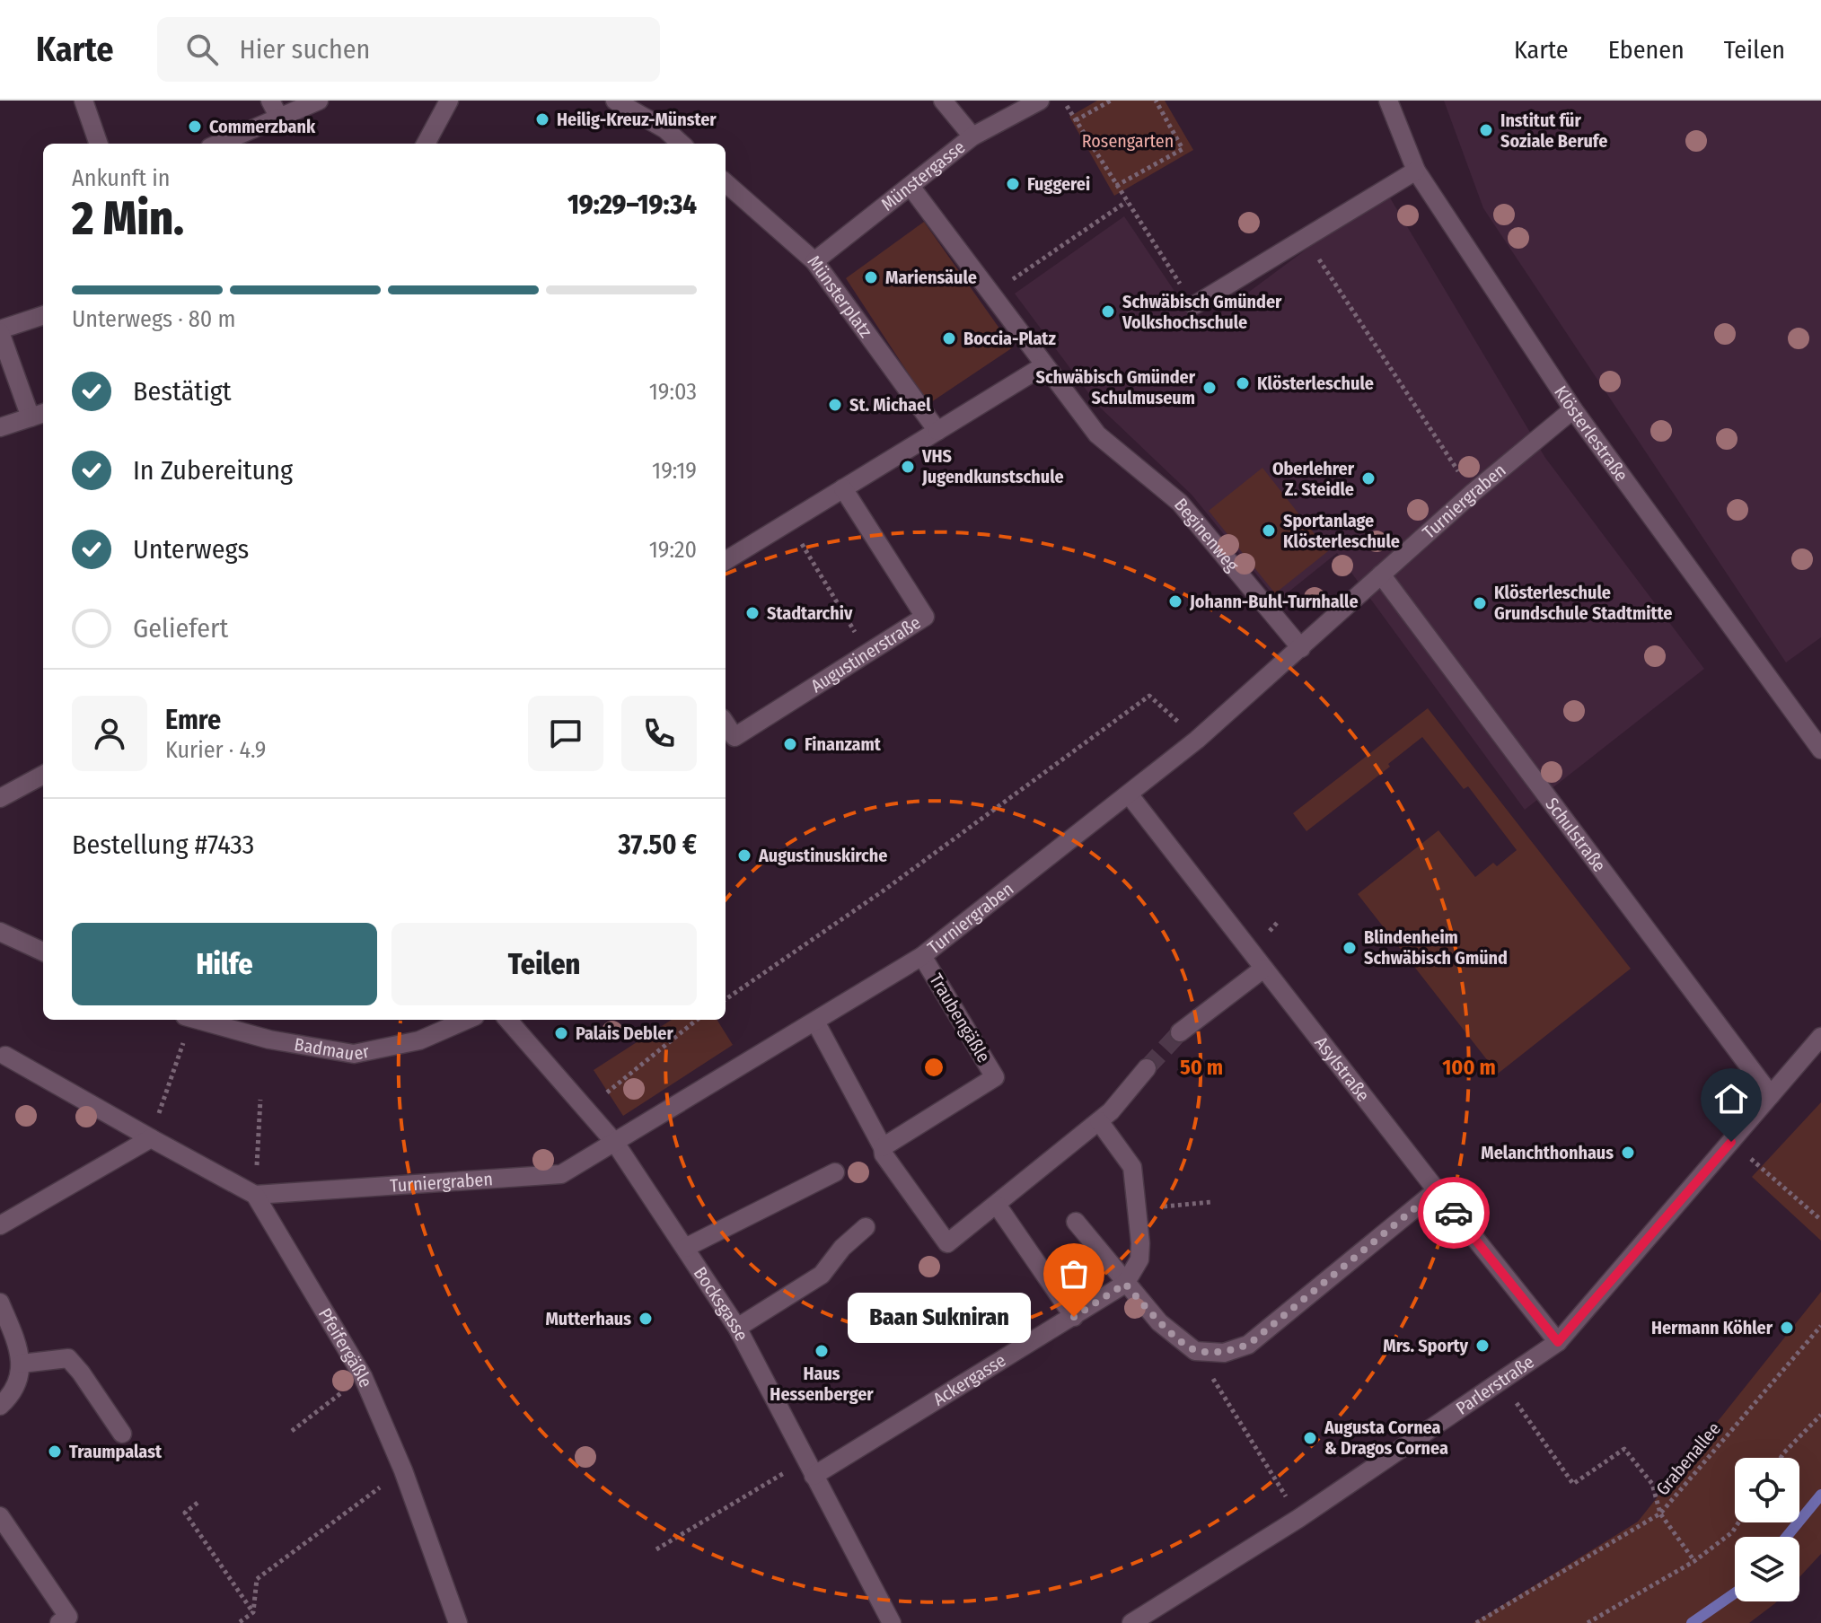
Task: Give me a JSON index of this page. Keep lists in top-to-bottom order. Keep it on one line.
{"streets":{"street":["Münstergasse","Münsterplatz","Klösterlestraße","Turniergraben","Beginenweg","Augustinerstraße","Schulstraße","Traubengäßle","Badmauer","Asylstraße","Bocksgasse","Pfeifergäßle","Ackergasse","Parlerstraße"],"path":["Grabenallee"]},"crossings":[["Münstergasse","Münsterplatz"],["Klösterlestraße","Turniergraben"],["Turniergraben","Beginenweg"],["Turniergraben","Schulstraße"],["Turniergraben","Traubengäßle"],["Turniergraben","Asylstraße"],["Turniergraben","Bocksgasse"],["Turniergraben","Pfeifergäßle"],["Schulstraße","Parlerstraße"],["Asylstraße","Parlerstraße"],["Bocksgasse","Ackergasse"]],"parks":["Rosengarten"],"places":["Heilig-Kreuz-Münster","Commerzbank","Institut für Soziale Berufe","Fuggerei","Mariensäule","Schwäbisch Gmünder Volkshochschule","Boccia-Platz","Klösterleschule","Schwäbisch Gmünder Schulmuseum","St. Michael","VHS Jugendkunstschule","Oberlehrer Z. Steidle","Sportanlage Klösterleschule","Johann-Buhl-Turnhalle","Klösterleschule Grundschule Stadtmitte","Stadtarchiv","Finanzamt","Augustinuskirche","Blindenheim Schwäbisch Gmünd","Palais Debler","Melanchthonhaus","Baan Sukniran","Mutterhaus","Hermann Köhler","Mrs. Sporty","Haus Hessenberger","Augusta Cornea & Dragos Cornea","Traumpalast"],"page":{"header":"Karte","search":"Hier suchen","nav":["Karte","Ebenen","Teilen"],"heading":["2 Min.","Ankunft in","19:29–19:34"],"panel":["Emre","Kurier · 4.9","Bestellung #7433","37.50 €"],"bar":"Unterwegs · 80 m","list":[["Bestätigt","19:03"],["In Zubereitung","19:19"],["Unterwegs","19:20"],"Geliefert"],"buttons":["Hilfe","Teilen"],"bubble":"Baan Sukniran"},"rings":["50 m","100 m"]}
